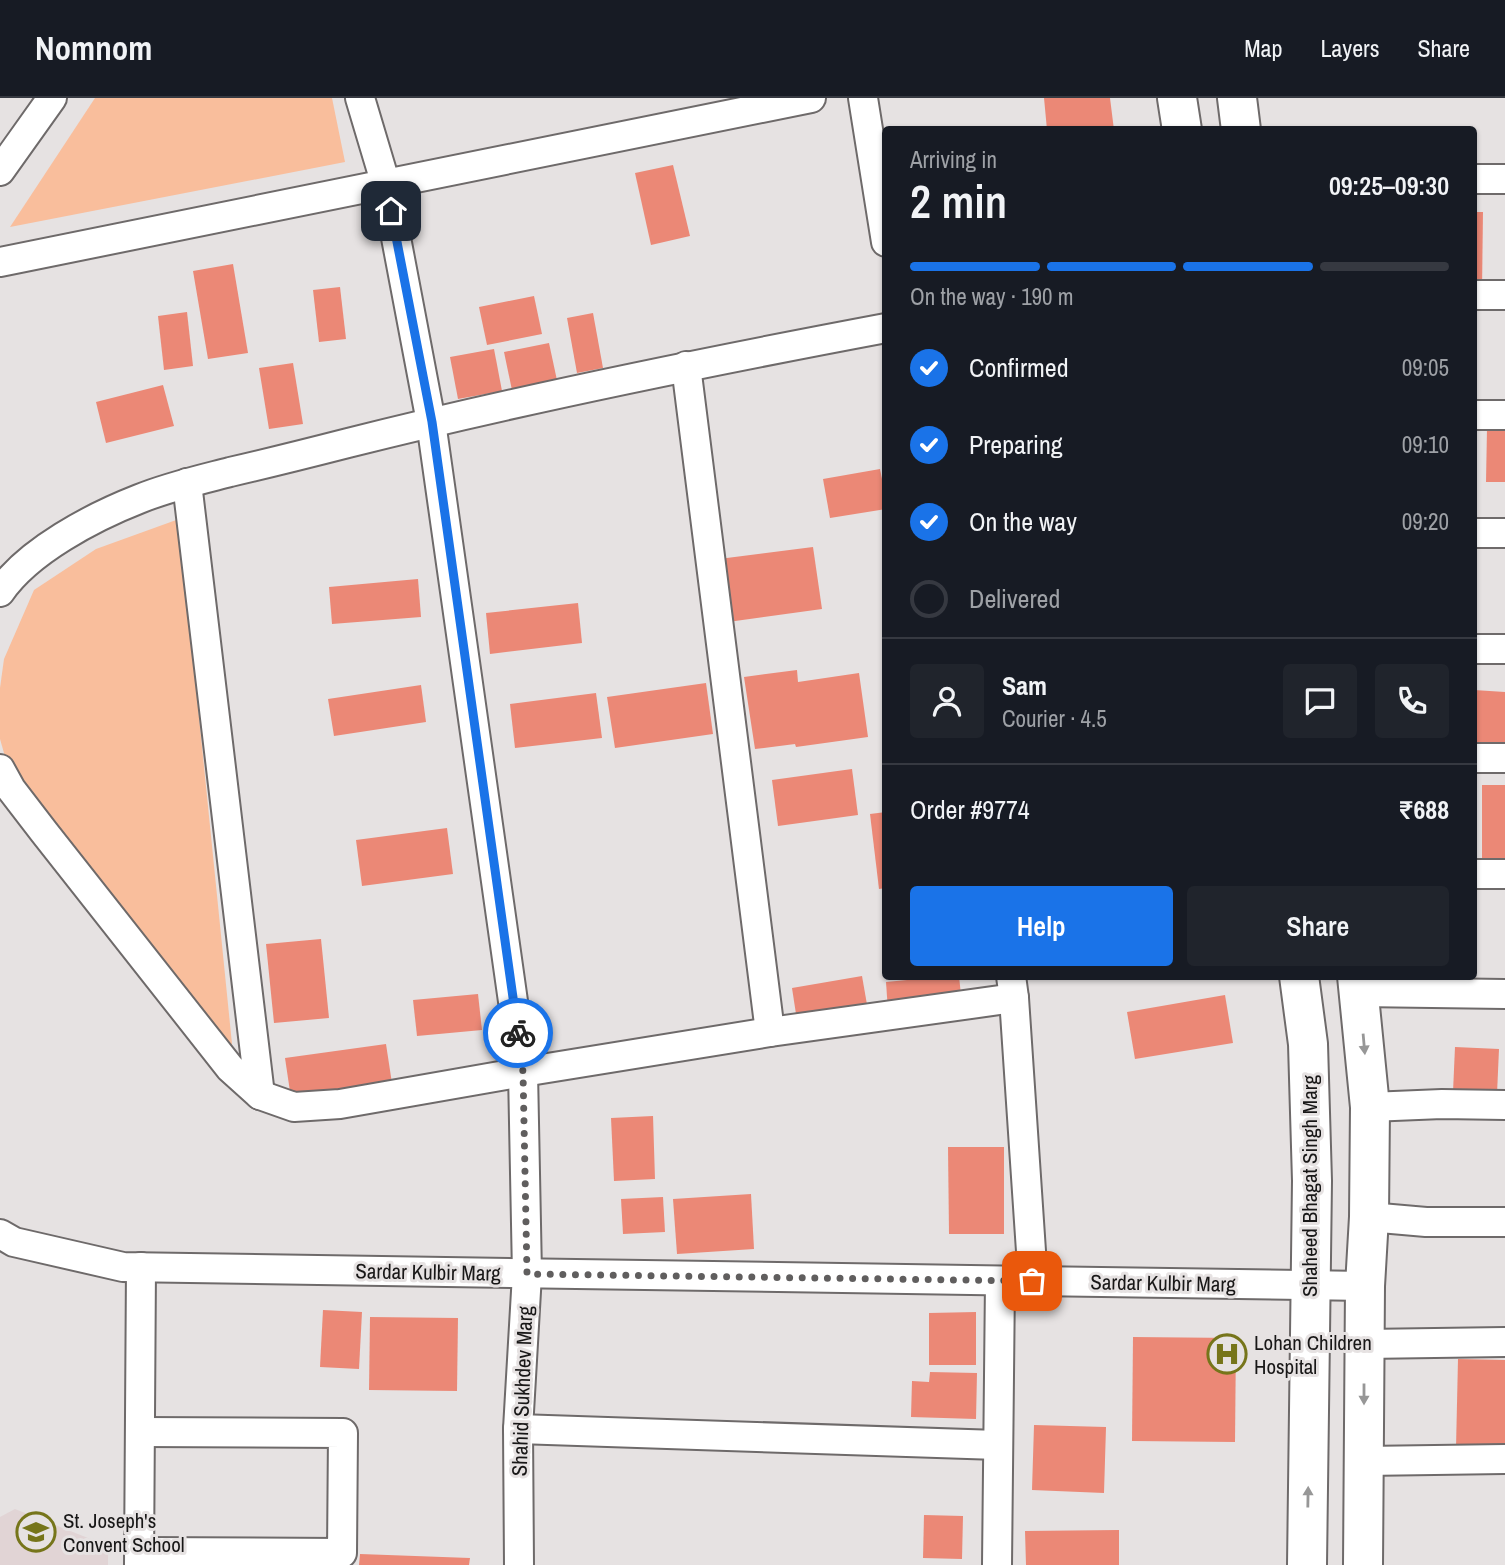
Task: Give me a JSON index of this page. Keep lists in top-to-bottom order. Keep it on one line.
{"streets":{"street":["Shaheed Bhagat Singh Marg","Sardar Kulbir Marg","Shahid Sukhdev Marg"]},"crossings":[["Shaheed Bhagat Singh Marg","Sardar Kulbir Marg"],["Sardar Kulbir Marg","Shahid Sukhdev Marg"]],"places":{"hospital":["Lohan Children Hospital"],"school or university":["St. Joseph's Convent School"]},"page":{"header":"Nomnom","nav":["Map","Layers","Share"],"heading":["2 min","Arriving in","09:25–09:30"],"panel":["Sam","Courier · 4.5","Order #9774","₹688"],"bar":"On the way · 190 m","list":[["Confirmed","09:05"],["Preparing","09:10"],["On the way","09:20"],"Delivered"],"buttons":["Help","Share"]}}
